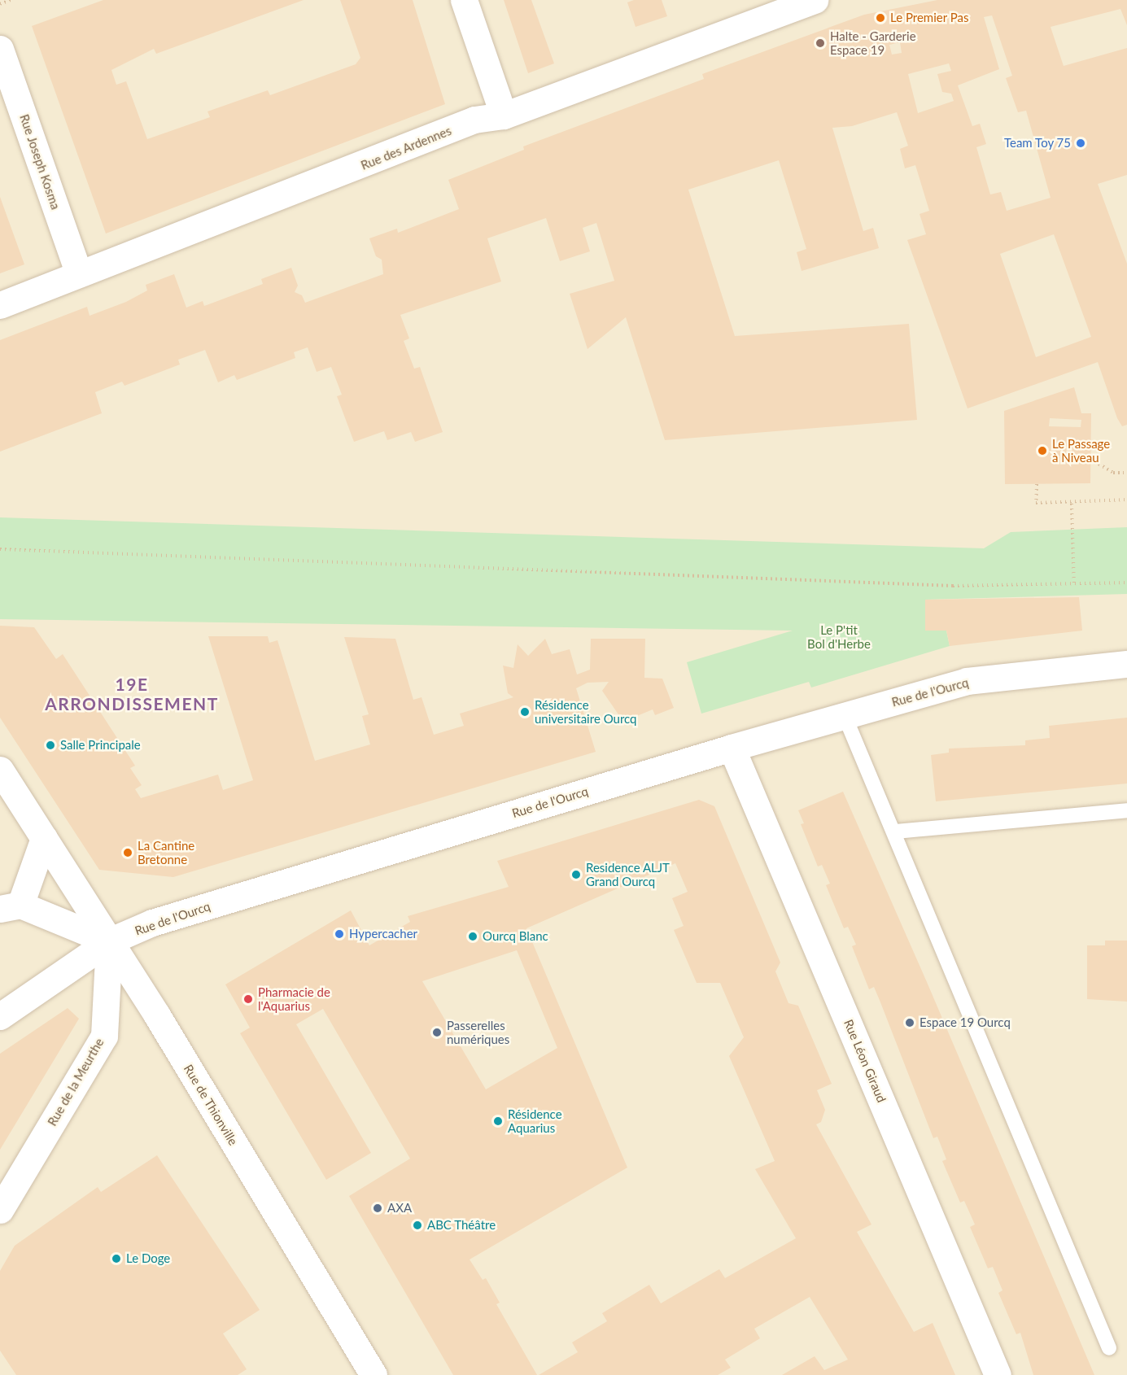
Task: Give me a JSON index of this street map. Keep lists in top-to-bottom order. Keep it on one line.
{"streets":{"street":["Rue des Ardennes","Rue Joseph Kosma","Rue de l'Ourcq","Rue Léon Giraud","Rue de la Meurthe","Rue de Thionville"]},"crossings":[["Rue des Ardennes","Rue Joseph Kosma"],["Rue de l'Ourcq","Rue Léon Giraud"],["Rue de l'Ourcq","Rue de la Meurthe"],["Rue de l'Ourcq","Rue de Thionville"],["Rue de la Meurthe","Rue de Thionville"]],"districts":["19E ARRONDISSEMENT"],"parks":["Le P'tit Bol d'Herbe"],"places":["Le Premier Pas","Halte - Garderie Espace 19","Team Toy 75","Le Passage à Niveau","Résidence universitaire Ourcq","Salle Principale","La Cantine Bretonne","Residence ALJT Grand Ourcq","Hypercacher","Ourcq Blanc","Pharmacie de l'Aquarius","Espace 19 Ourcq","Passerelles numériques","Résidence Aquarius","AXA","ABC Théâtre","Le Doge"]}
